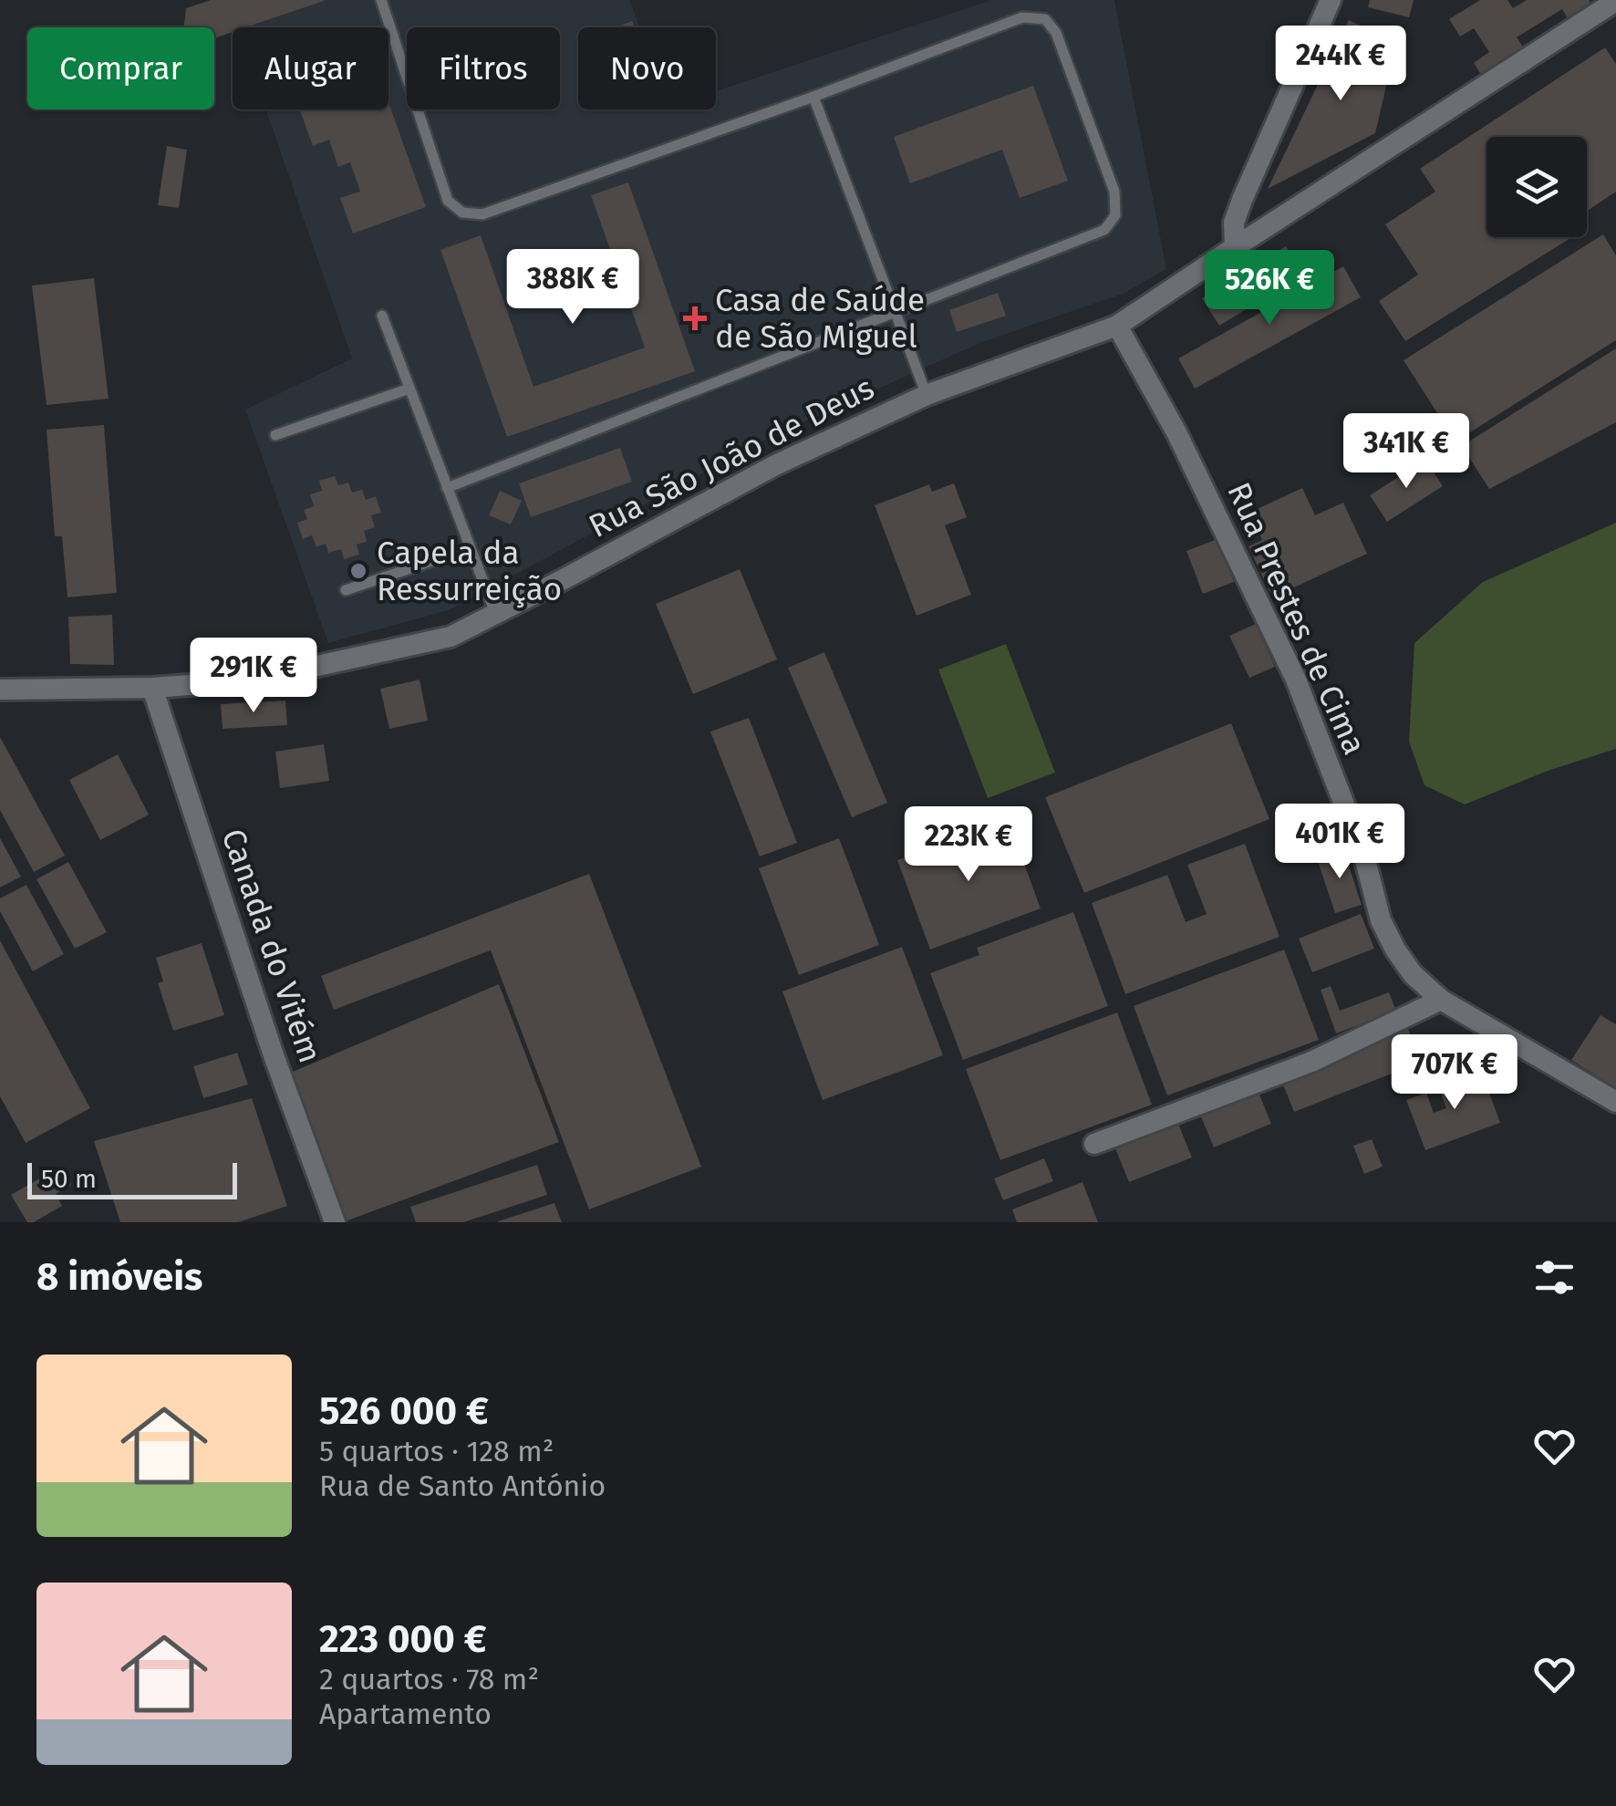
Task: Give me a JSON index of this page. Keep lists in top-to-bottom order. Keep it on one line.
{"streets":{"street":["Rua São João de Deus","Rua Prestes de Cima","Canada do Vitém"]},"crossings":[["Rua São João de Deus","Rua Prestes de Cima"],["Rua São João de Deus","Canada do Vitém"]],"places":{"health":["Casa de Saúde de São Miguel"],"other":["Capela da Ressurreição"]},"scale_bar":"50 m","page":{"price":["244K €","388K €","526K €","341K €","291K €","401K €","223K €","707K €"],"chip":["Comprar","Alugar","Filtros","Novo"],"scale":"50 m","heading":"8 imóveis","list":[{"name":"526 000 €","note":"5 quartos · 128 m² · Rua de Santo António"},{"name":"223 000 €","note":"2 quartos · 78 m² · Apartamento"}]}}
